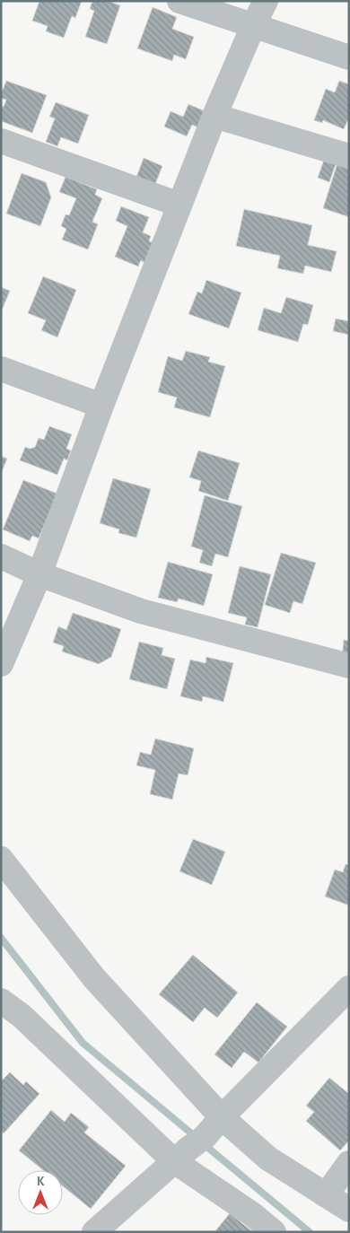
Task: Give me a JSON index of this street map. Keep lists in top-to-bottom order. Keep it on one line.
{"north":"top"}
